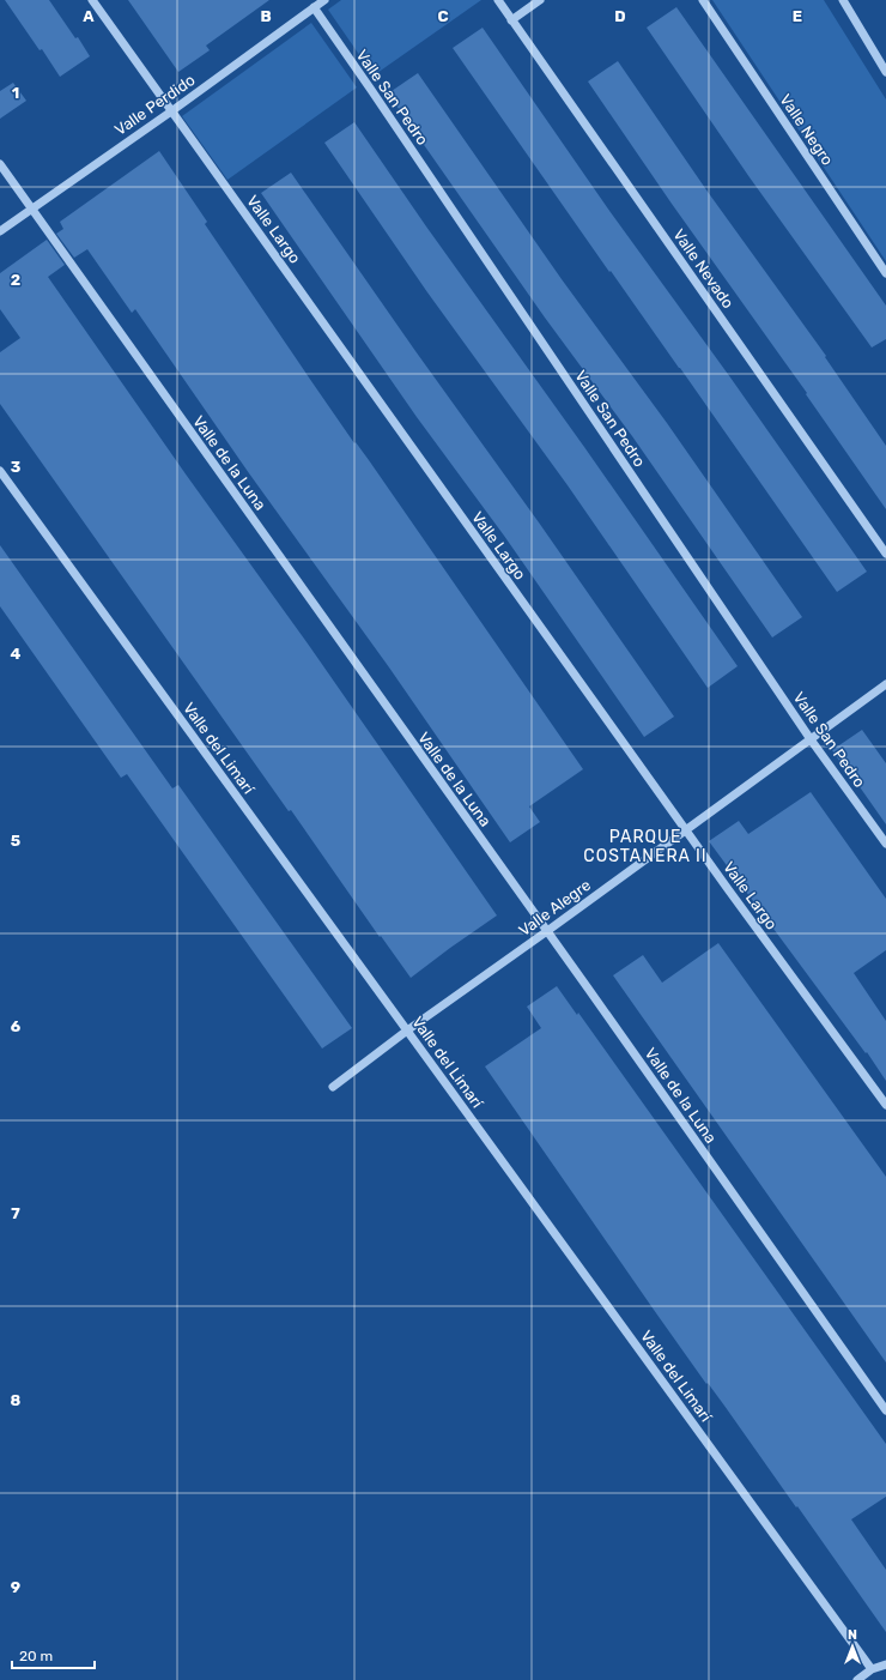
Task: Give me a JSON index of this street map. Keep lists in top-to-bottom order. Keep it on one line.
{"streets":{"street":["Valle San Pedro","Valle Perdido","Valle Negro","Valle Largo","Valle Nevado","Valle de la Luna","Valle del Limarí","Valle Alegre"]},"crossings":[["Valle San Pedro","Valle Perdido"],["Valle San Pedro","Valle Alegre"],["Valle Perdido","Valle Largo"],["Valle Perdido","Valle de la Luna"],["Valle Largo","Valle Alegre"],["Valle de la Luna","Valle Alegre"],["Valle del Limarí","Valle Alegre"]],"districts":["PARQUE COSTANERA II"],"scale_bar":"20 m","north":"top","grid":{"columns":["A","B","C","D","E"],"rows":["1","2","3","4","5","6","7","8","9"]}}
